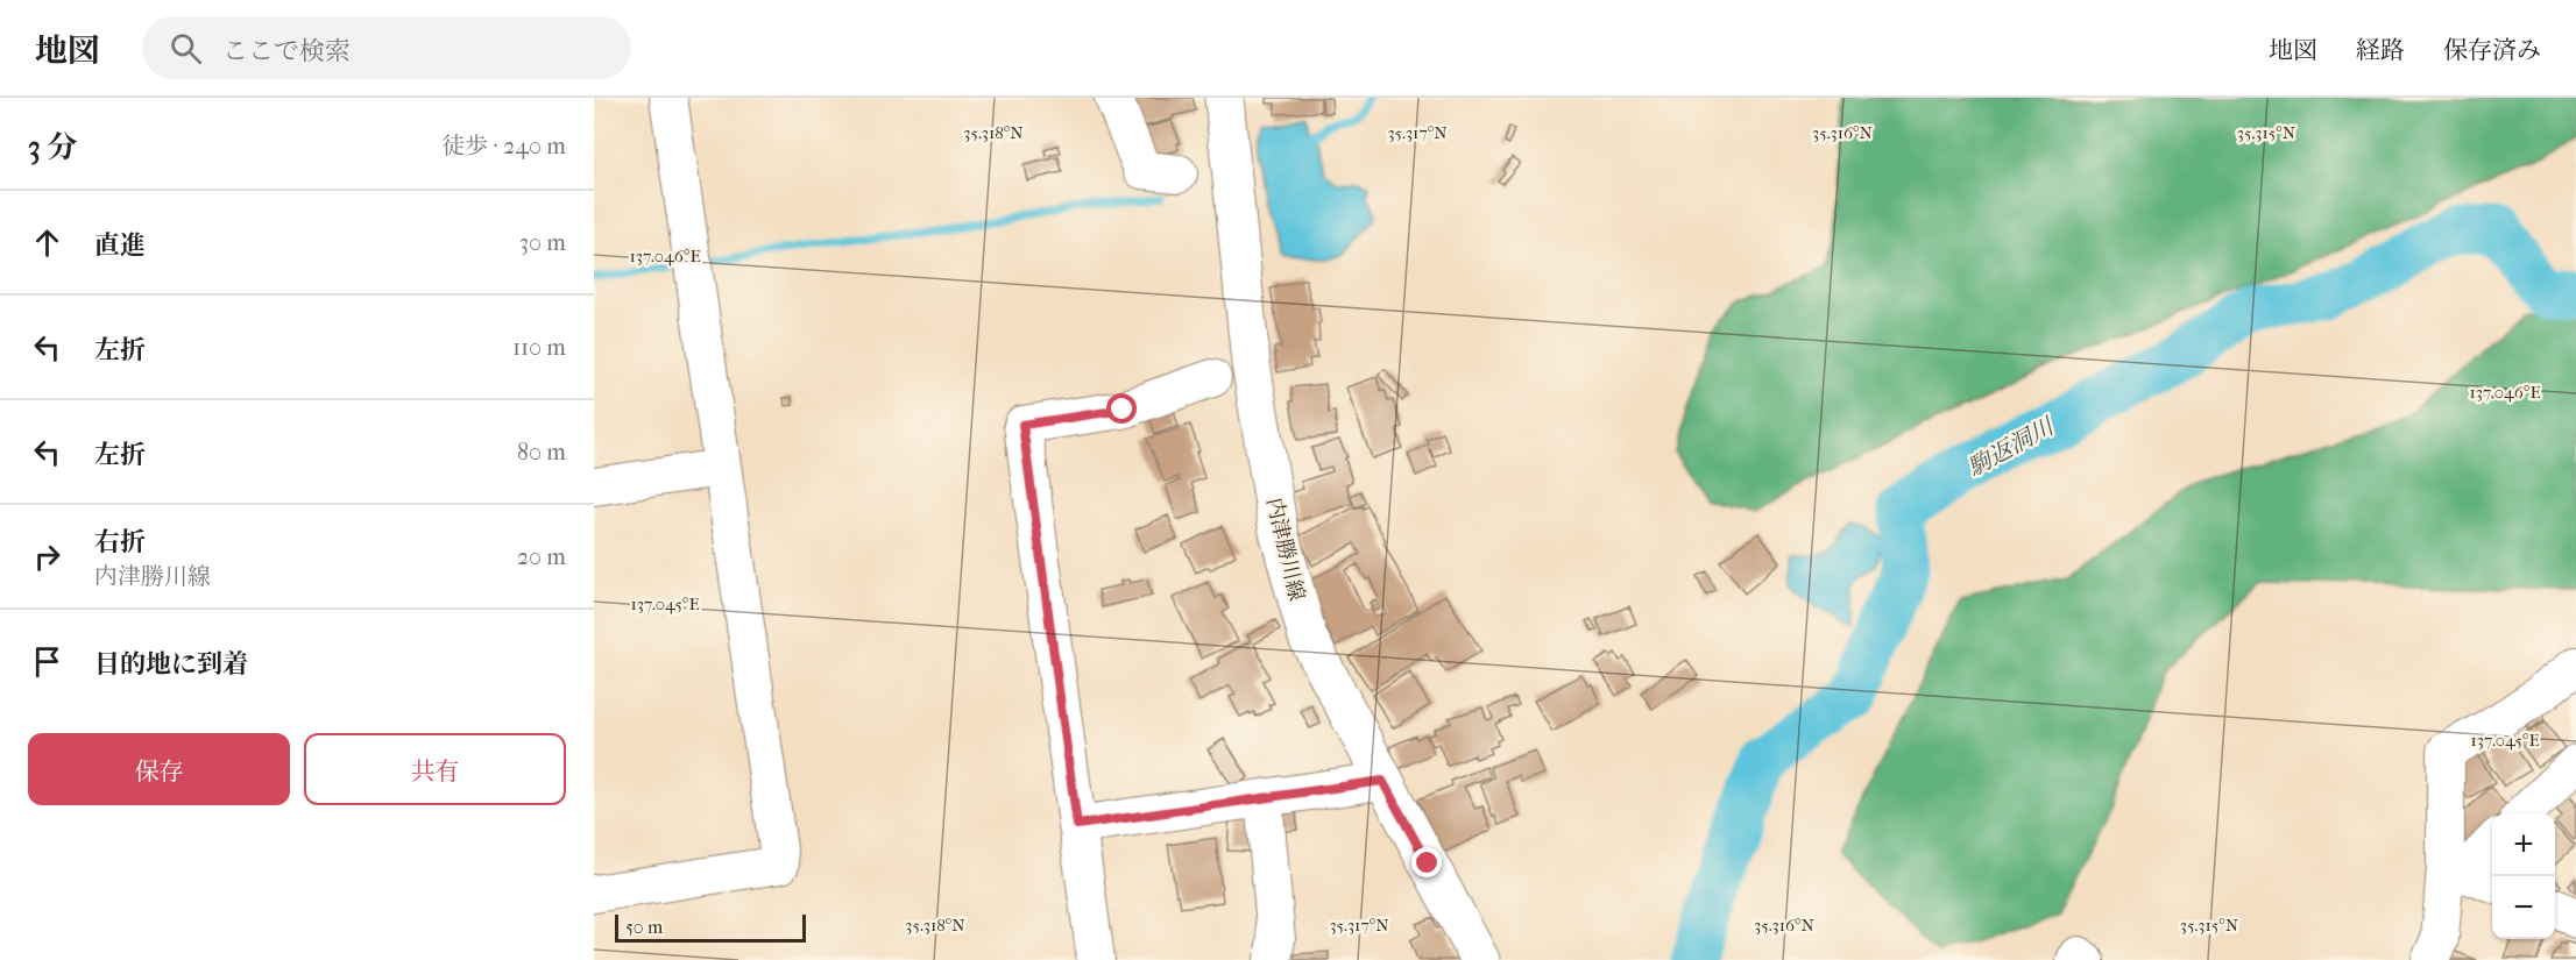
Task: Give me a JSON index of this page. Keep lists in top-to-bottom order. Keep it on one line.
{"streets":{"main road":["内津勝川線"]},"water":["駒返洞川"],"scale_bar":"50 m","page":{"header":"地図","search":"ここで検索","nav":["地図","経路","保存済み"],"heading":["3 分","徒歩 · 240 m"],"list":[["直進","30 m"],["左折","110 m"],["左折","80 m"],["右折","内津勝川線","20 m"],"目的地に到着"],"buttons":["保存","共有"],"map_buttons":["+","−"],"scale":"50 m"},"coordinates":["35.318°N","35.317°N","35.316°N","35.315°N","137.046°E","137.045°E"]}
